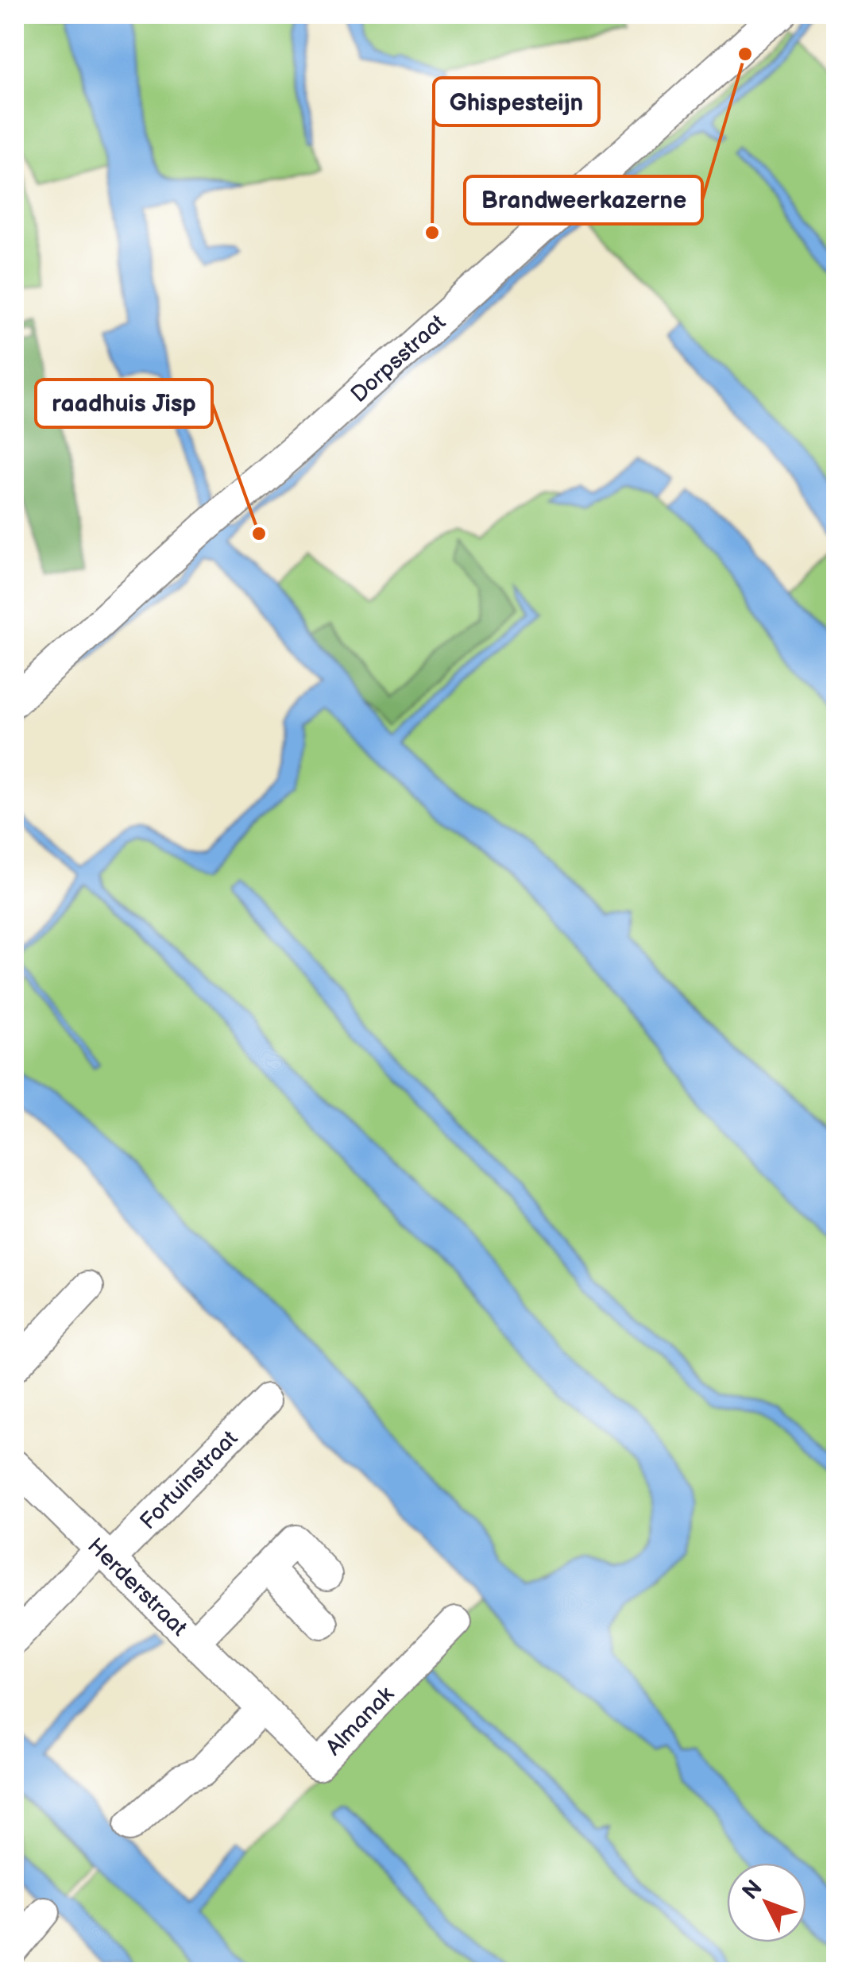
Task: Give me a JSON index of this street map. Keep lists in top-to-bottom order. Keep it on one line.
{"streets":{"street":["Dorpsstraat","Fortuinstraat","Herderstraat","Almanak"]},"crossings":[["Fortuinstraat","Herderstraat"],["Herderstraat","Almanak"]],"places":["Brandweerkazerne","Ghispesteijn","raadhuis Jisp"],"north":"top left"}
